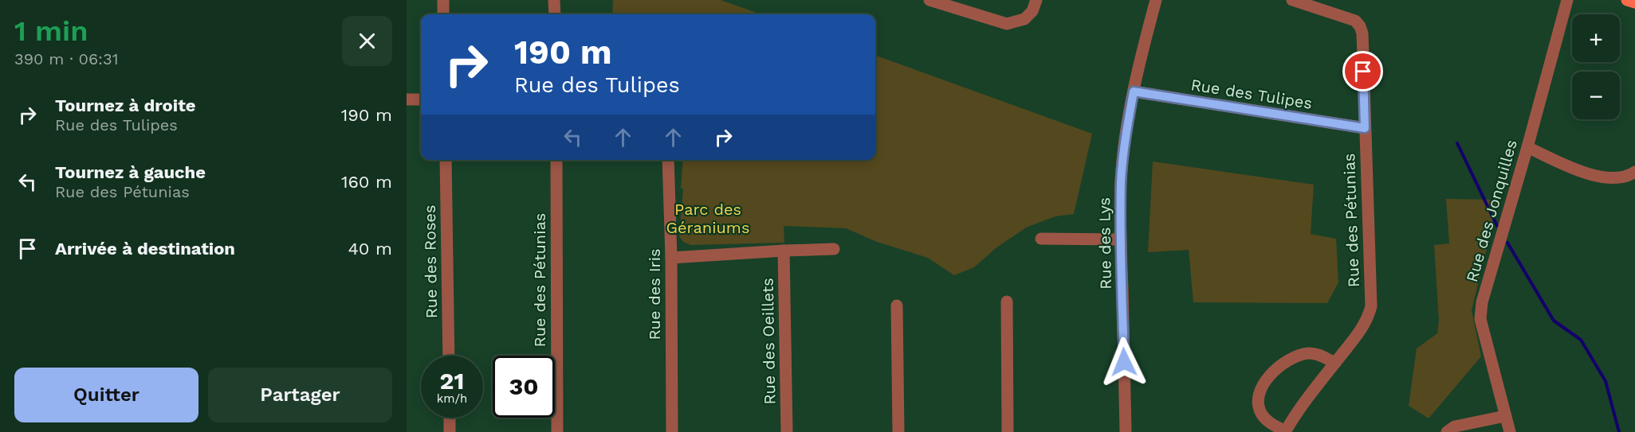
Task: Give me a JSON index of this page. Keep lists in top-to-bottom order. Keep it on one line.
{"streets":{"street":["Rue des Tulipes","Rue des Jonquilles","Rue des Pétunias","Rue des Lys","Rue des Roses","Rue des Iris","Rue des Oeillets"]},"crossings":[["Rue des Tulipes","Rue des Pétunias"],["Rue des Tulipes","Rue des Lys"]],"parks":["Parc des Géraniums"],"page":{"heading":["1 min","390 m · 06:31"],"map_buttons":["+","−"],"turn":["190 m","Rue des Tulipes"],"list":[{"name":"Tournez à droite","note":"Rue des Tulipes","value":"190 m"},{"name":"Tournez à gauche","note":"Rue des Pétunias","value":"160 m"},{"name":"Arrivée à destination","value":"40 m"}],"speed":"21 km/h","limit":"30","buttons":["Quitter","Partager"]}}
